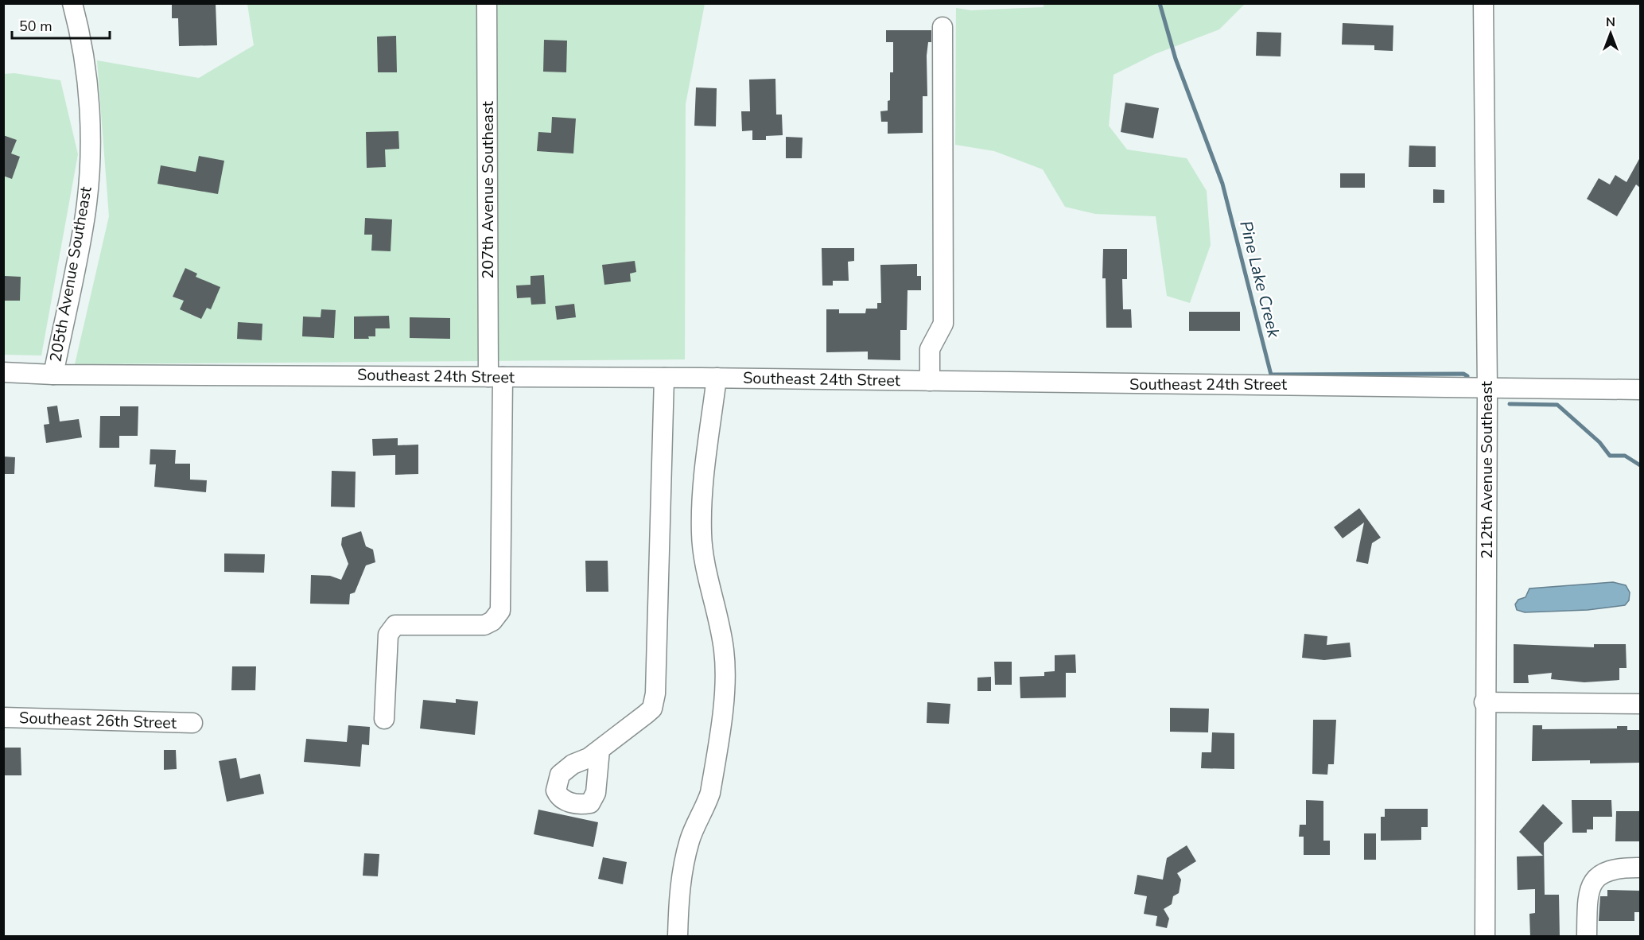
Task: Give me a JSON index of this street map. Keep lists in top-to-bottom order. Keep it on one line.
{"streets":{"street":["207th Avenue Southeast","205th Avenue Southeast","Southeast 24th Street","212th Avenue Southeast","Southeast 26th Street"]},"crossings":[["207th Avenue Southeast","Southeast 24th Street"],["205th Avenue Southeast","Southeast 24th Street"],["Southeast 24th Street","212th Avenue Southeast"]],"water":["Pine Lake Creek"],"scale_bar":"50 m","north":"top"}
